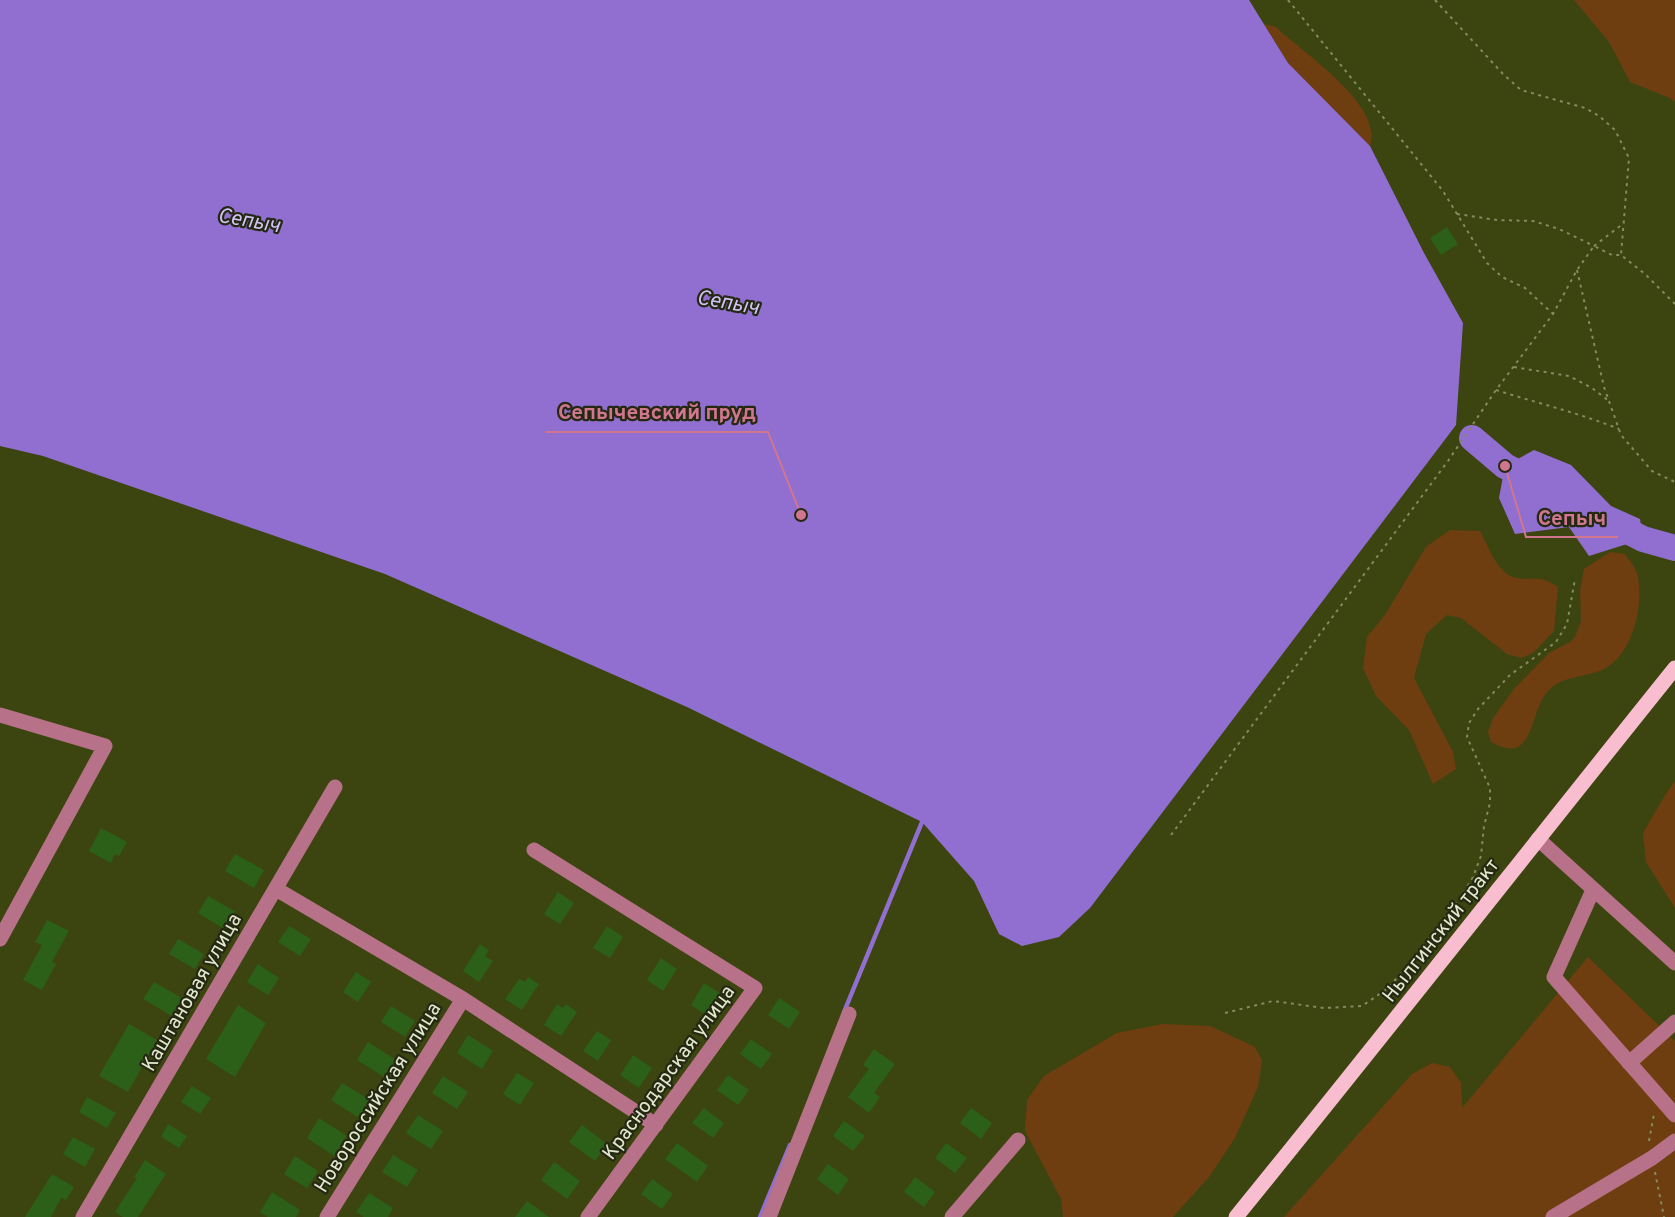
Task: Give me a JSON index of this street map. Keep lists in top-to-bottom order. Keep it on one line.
{"streets":{"main road":["Нылгинский тракт"],"street":["Каштановая улица","Краснодарская улица","Новороссийская улица"]},"crossings":[["Каштановая улица","Новороссийская улица"],["Краснодарская улица","Новороссийская улица"]],"water":["Сепыч"],"places":["Сепыч","Сепычевский пруд"]}
